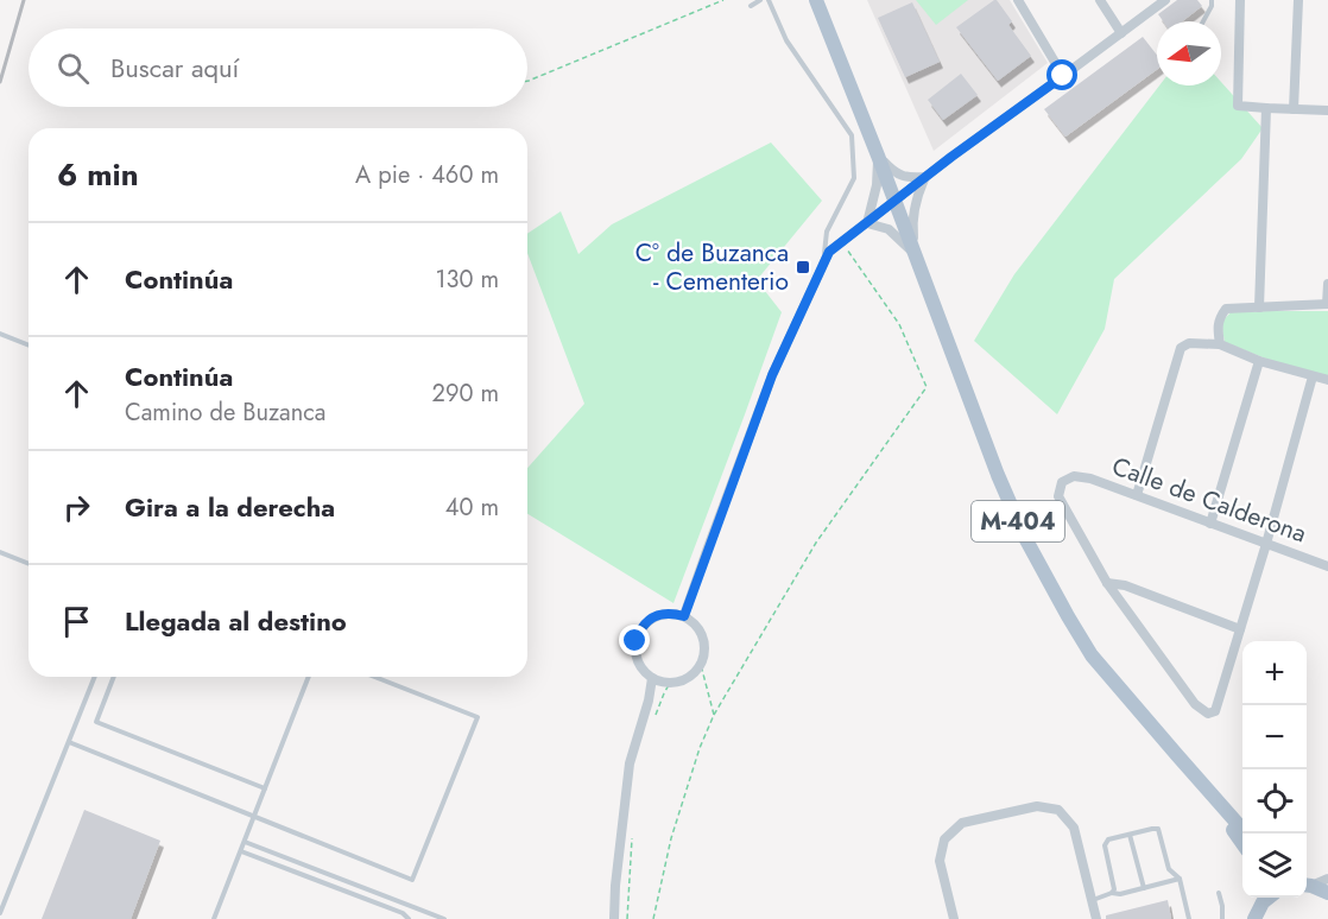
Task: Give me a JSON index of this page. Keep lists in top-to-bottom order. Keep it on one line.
{"streets":{"main road":["M-404"],"street":["Calle de Calderona"]},"places":{"transit":["Cº de Buzanca - Cementerio"]},"north":"left","page":{"search":"Buscar aquí","heading":["6 min","A pie · 460 m"],"list":[["Continúa","130 m"],["Continúa","Camino de Buzanca","290 m"],["Gira a la derecha","40 m"],"Llegada al destino"],"map_buttons":["+","−"]}}
